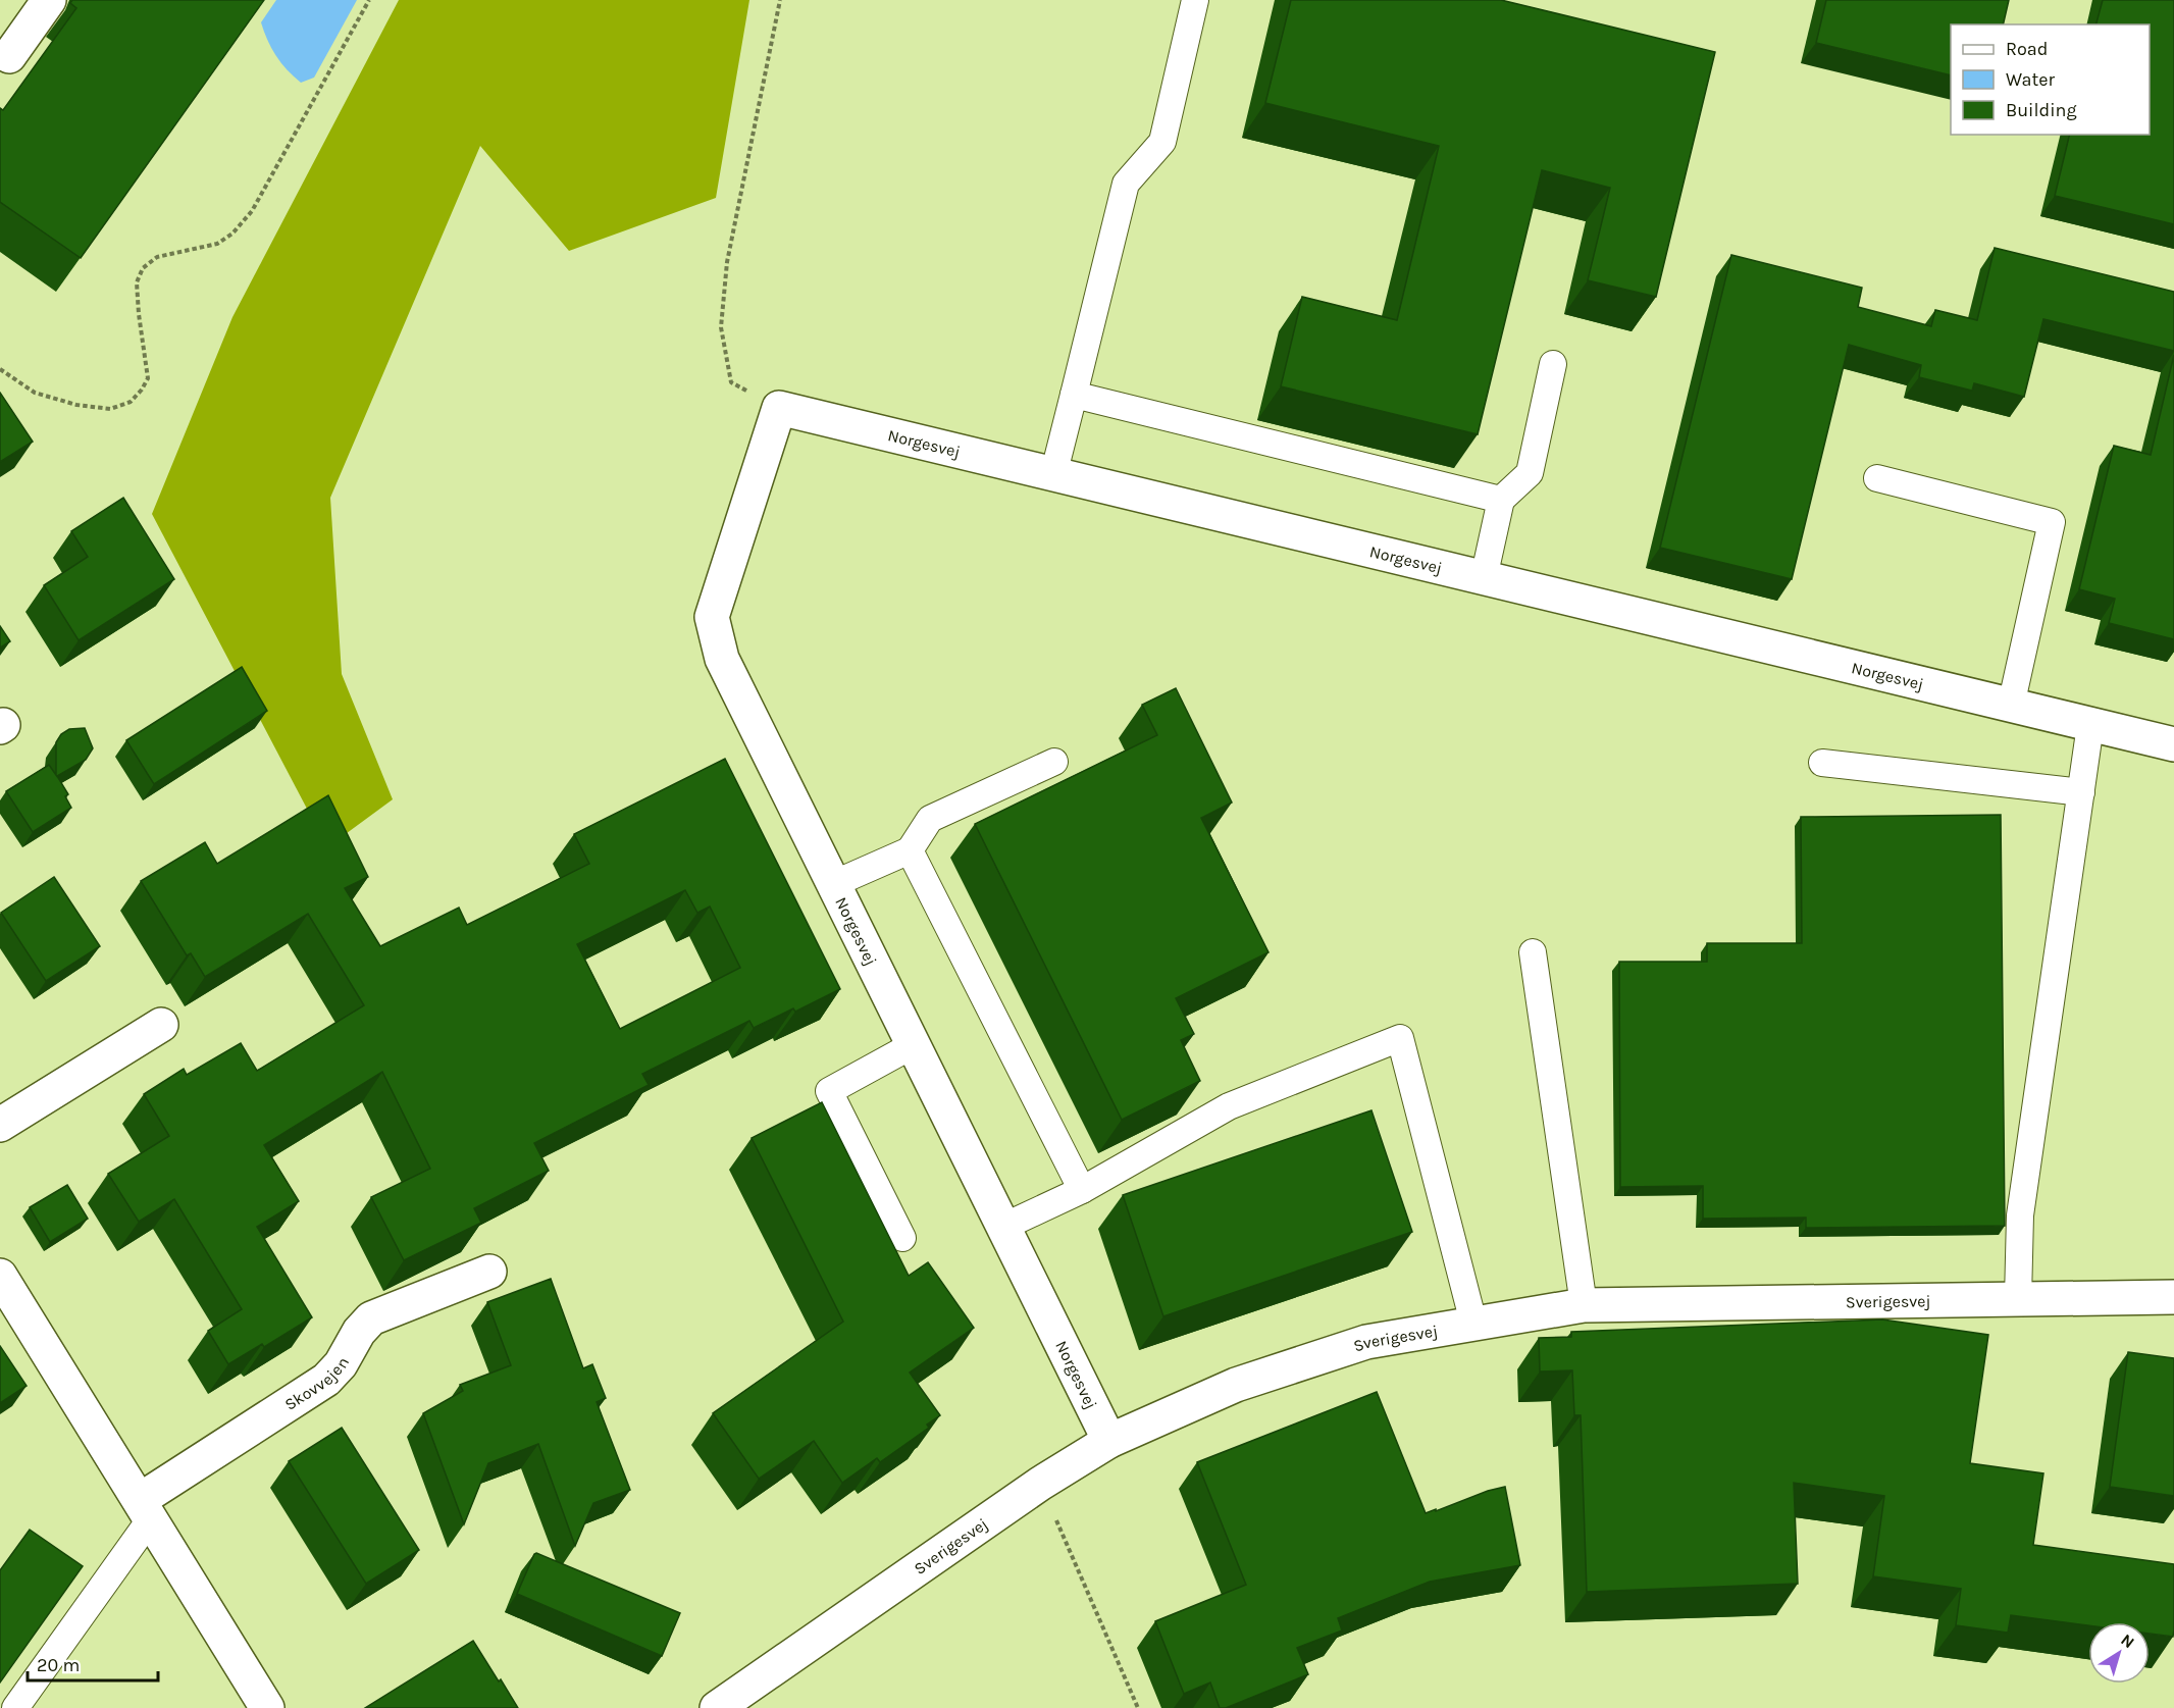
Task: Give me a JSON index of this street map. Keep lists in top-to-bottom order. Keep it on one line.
{"streets":{"street":["Norgesvej","Sverigesvej","Skovvejen"]},"crossings":[["Norgesvej","Sverigesvej"]],"legend":["Road","Water","Building"],"scale_bar":"20 m","north":"top right"}
